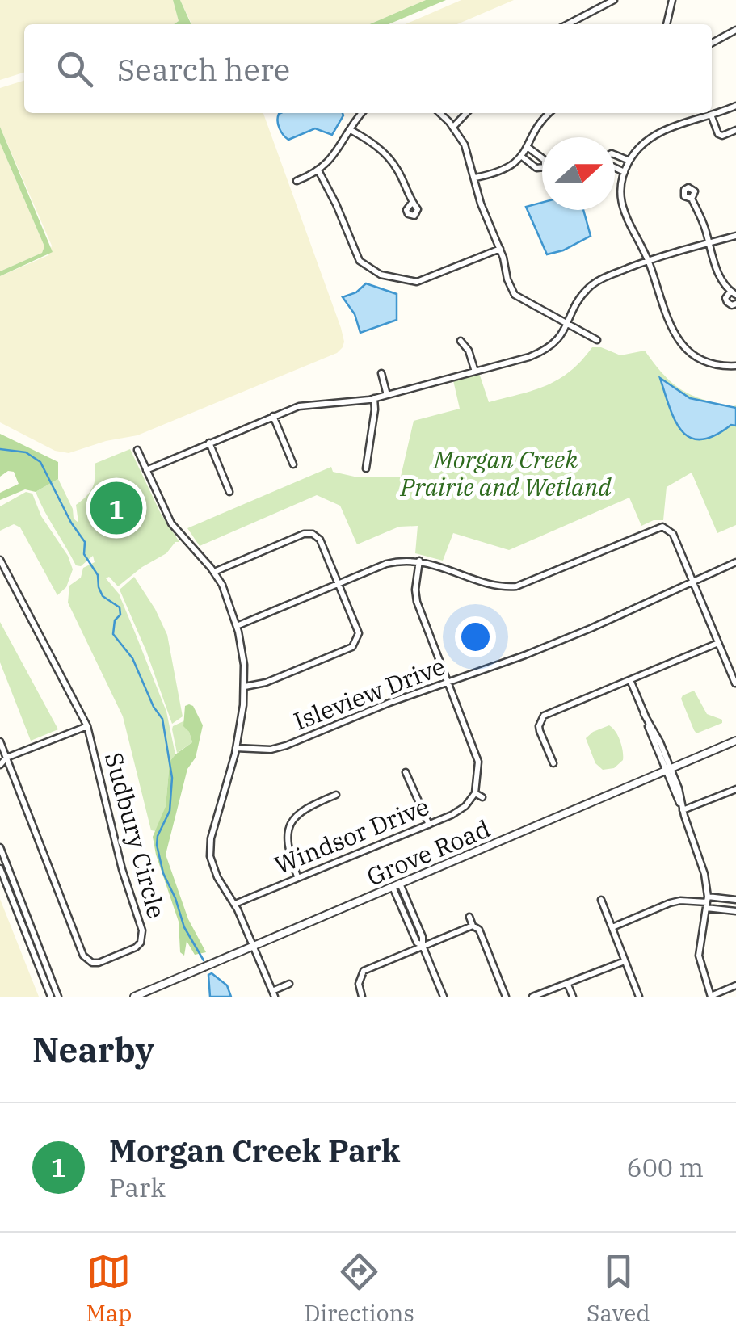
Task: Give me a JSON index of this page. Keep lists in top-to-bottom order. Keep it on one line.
{"streets":{"street":["Isleview Drive","Sudbury Circle","Windsor Drive","Grove Road"]},"parks":["Morgan Creek Prairie and Wetland"],"north":"right","page":{"search":"Search here","pins":"1","heading":"Nearby","list":[{"mark":"1","name":"Morgan Creek Park","note":"Park","value":"600 m"}],"nav":["Map","Directions","Saved"]}}
